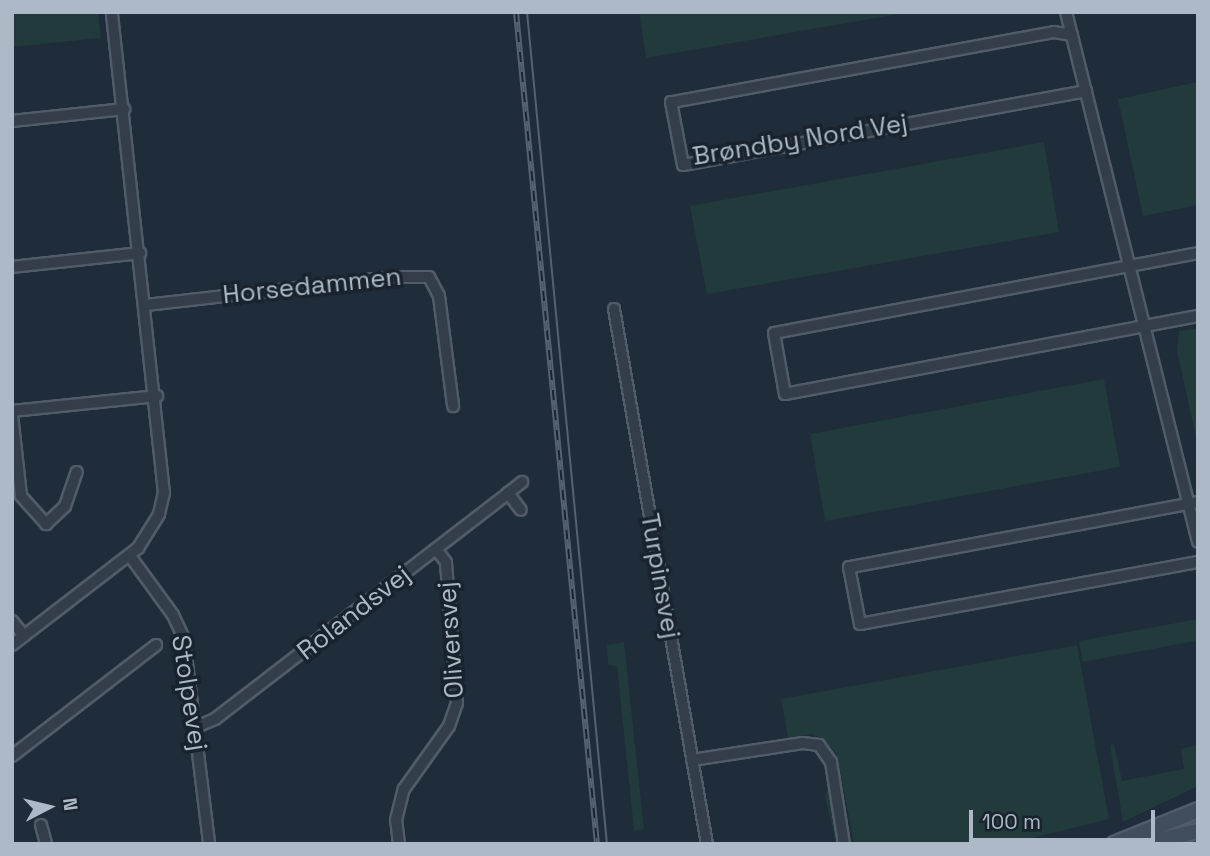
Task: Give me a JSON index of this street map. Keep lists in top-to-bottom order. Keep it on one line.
{"streets":{"street":["Brøndby Nord Vej","Horsedammen","Turpinsvej","Rolandsvej","Oliversvej","Stolpevej"]},"crossings":[["Rolandsvej","Oliversvej"],["Rolandsvej","Stolpevej"]],"scale_bar":"100 m","north":"right"}
